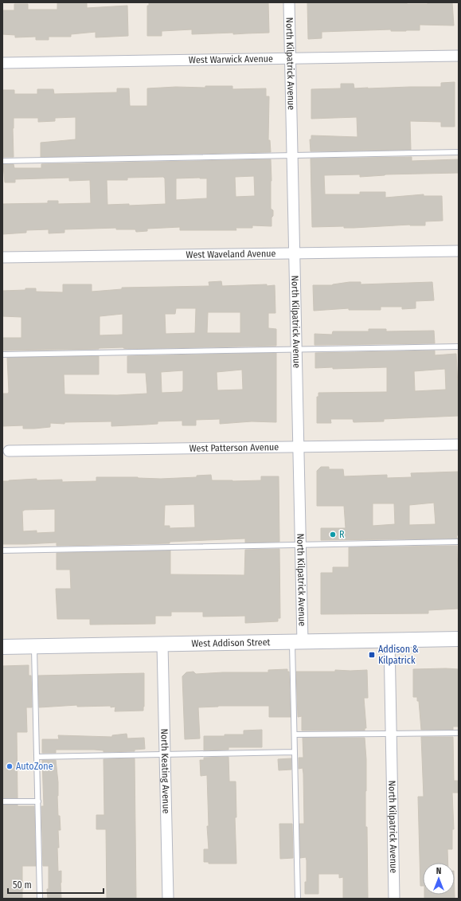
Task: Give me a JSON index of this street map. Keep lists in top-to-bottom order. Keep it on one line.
{"streets":{"main road":["West Addison Street"],"street":["West Warwick Avenue","North Kilpatrick Avenue","West Waveland Avenue","West Patterson Avenue","North Keating Avenue"]},"crossings":[["West Warwick Avenue","North Kilpatrick Avenue"],["North Kilpatrick Avenue","West Waveland Avenue"],["North Kilpatrick Avenue","West Patterson Avenue"],["North Kilpatrick Avenue","West Addison Street"],["West Addison Street","North Keating Avenue"]],"places":{"other":["R","AutoZone"],"transit":["Addison & Kilpatrick"]},"scale_bar":"50 m","north":"top"}
